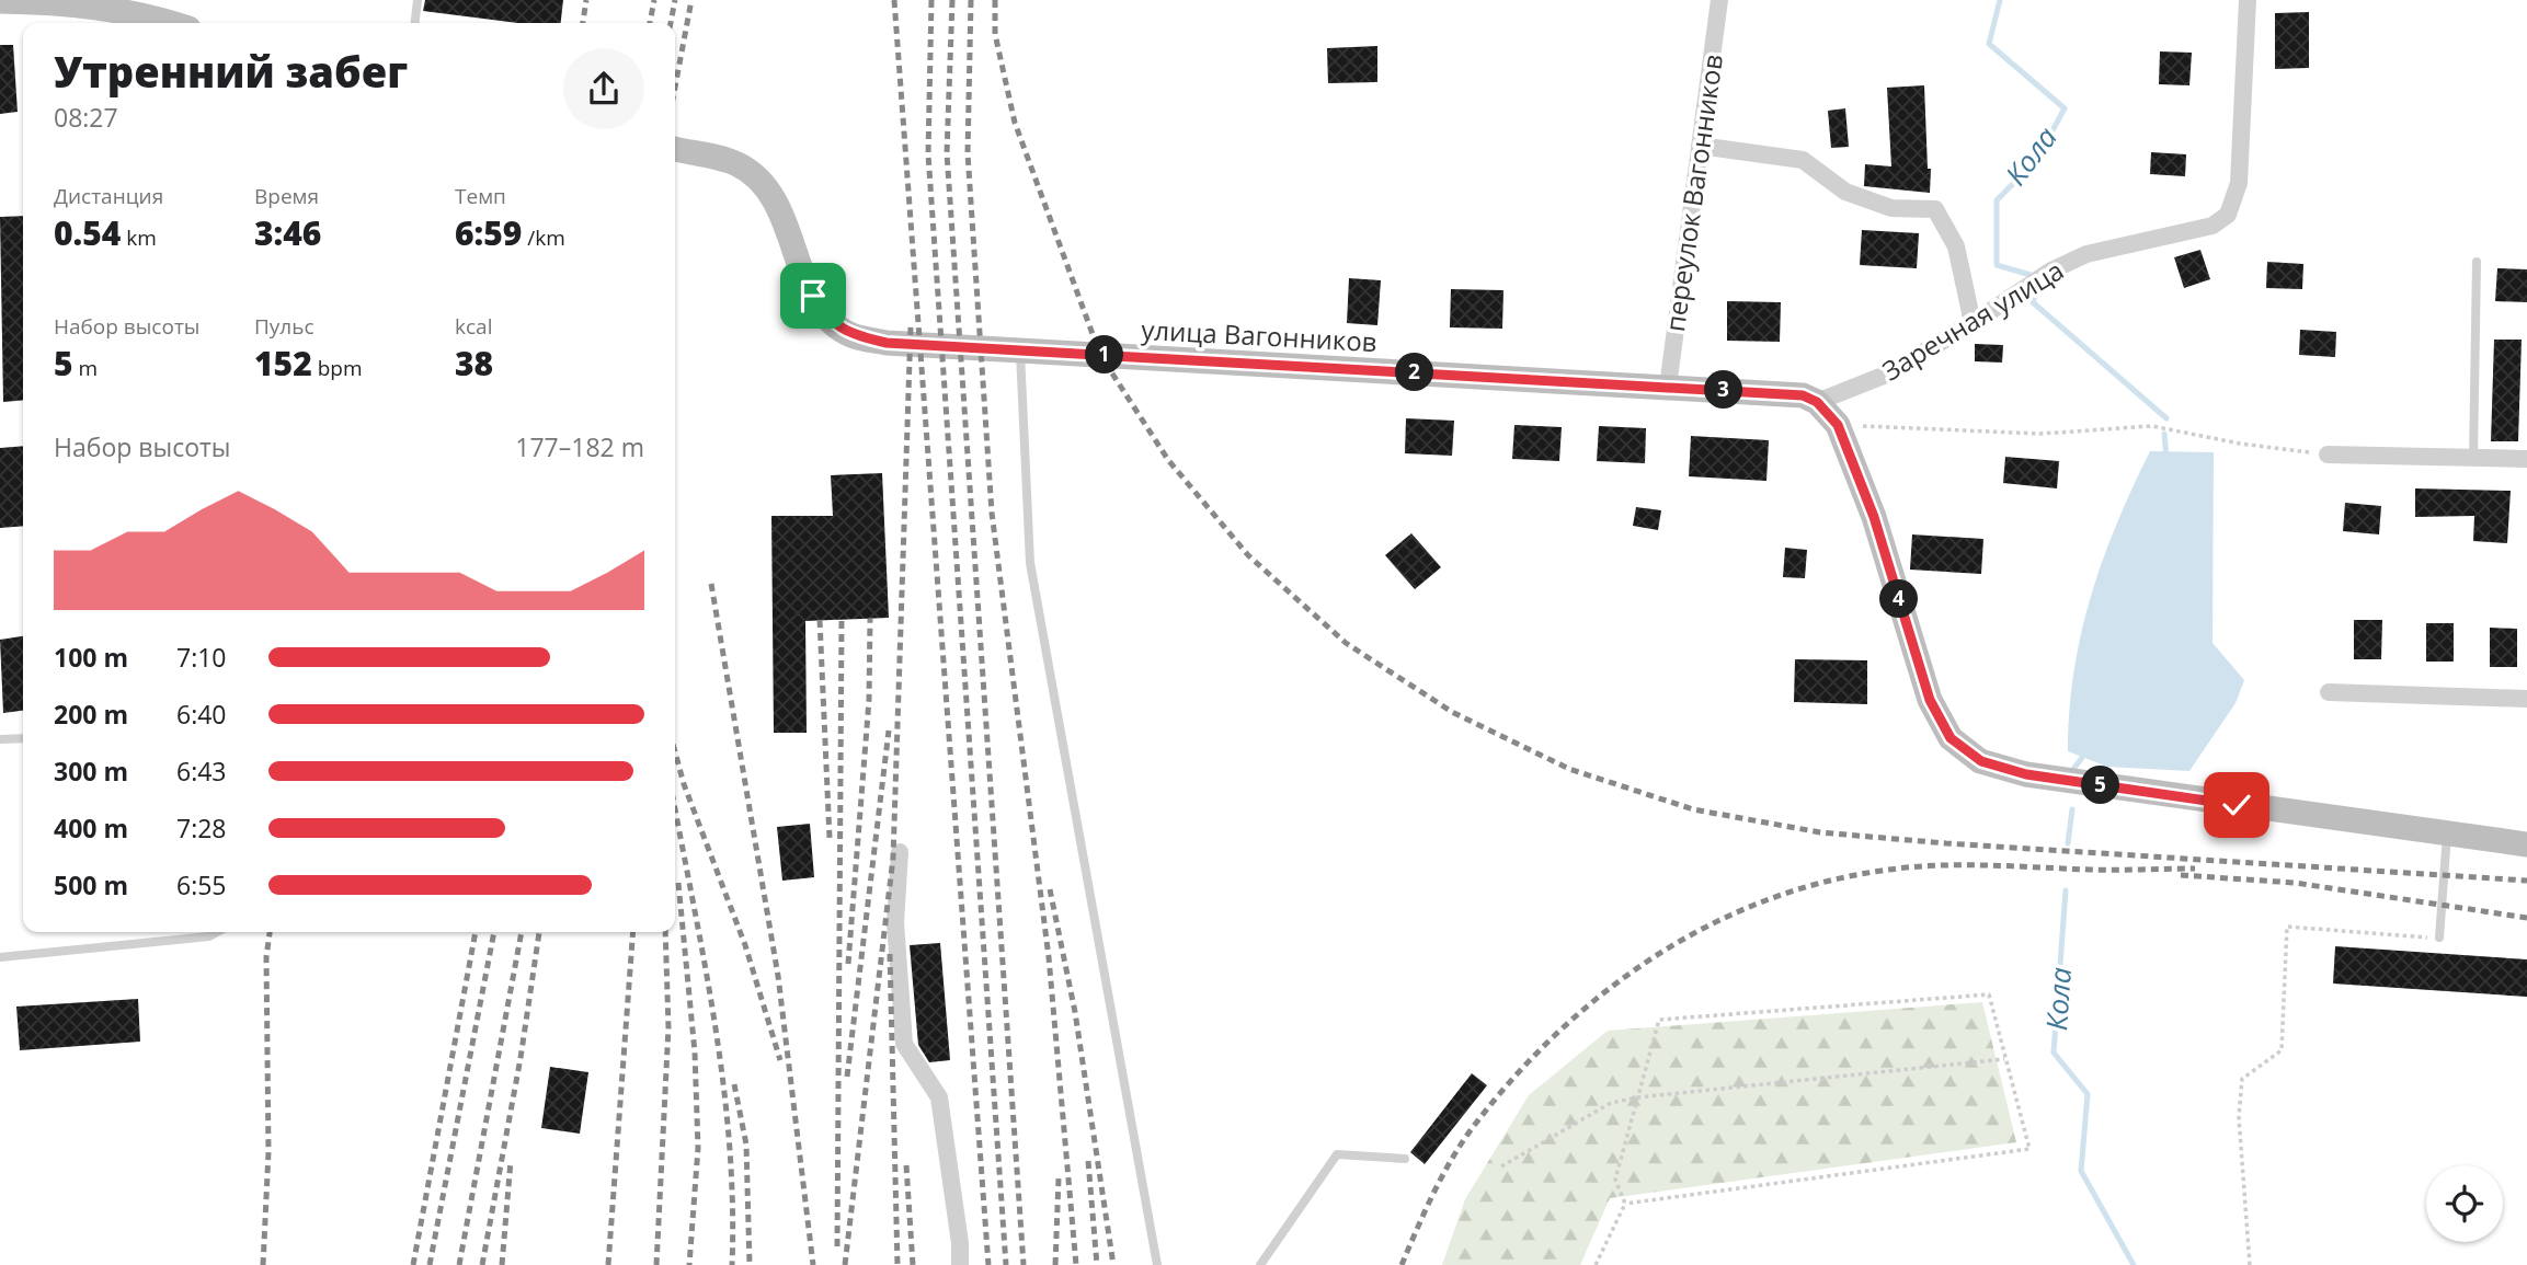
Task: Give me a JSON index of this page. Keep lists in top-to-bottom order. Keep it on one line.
{"streets":{"street":["переулок Вагонников","Заречная улица","улица Вагонников"]},"crossings":[["переулок Вагонников","улица Вагонников"],["Заречная улица","улица Вагонников"]],"water":["Кола"],"page":{"heading":["Утренний забег","08:27"],"stats":[["Дистанция","0.54 km"],["Время","3:46"],["Темп","6:59 /km"],["Набор высоты","5 m"],["Пульс","152 bpm"],["kcal","38"]],"pins":["1","2","3","4","5"],"chart":["Набор высоты","177–182 m"],"list":[{"name":"100 m","note":"7:10"},{"name":"200 m","note":"6:40"},{"name":"300 m","note":"6:43"},{"name":"400 m","note":"7:28"},{"name":"500 m","note":"6:55"}]}}
